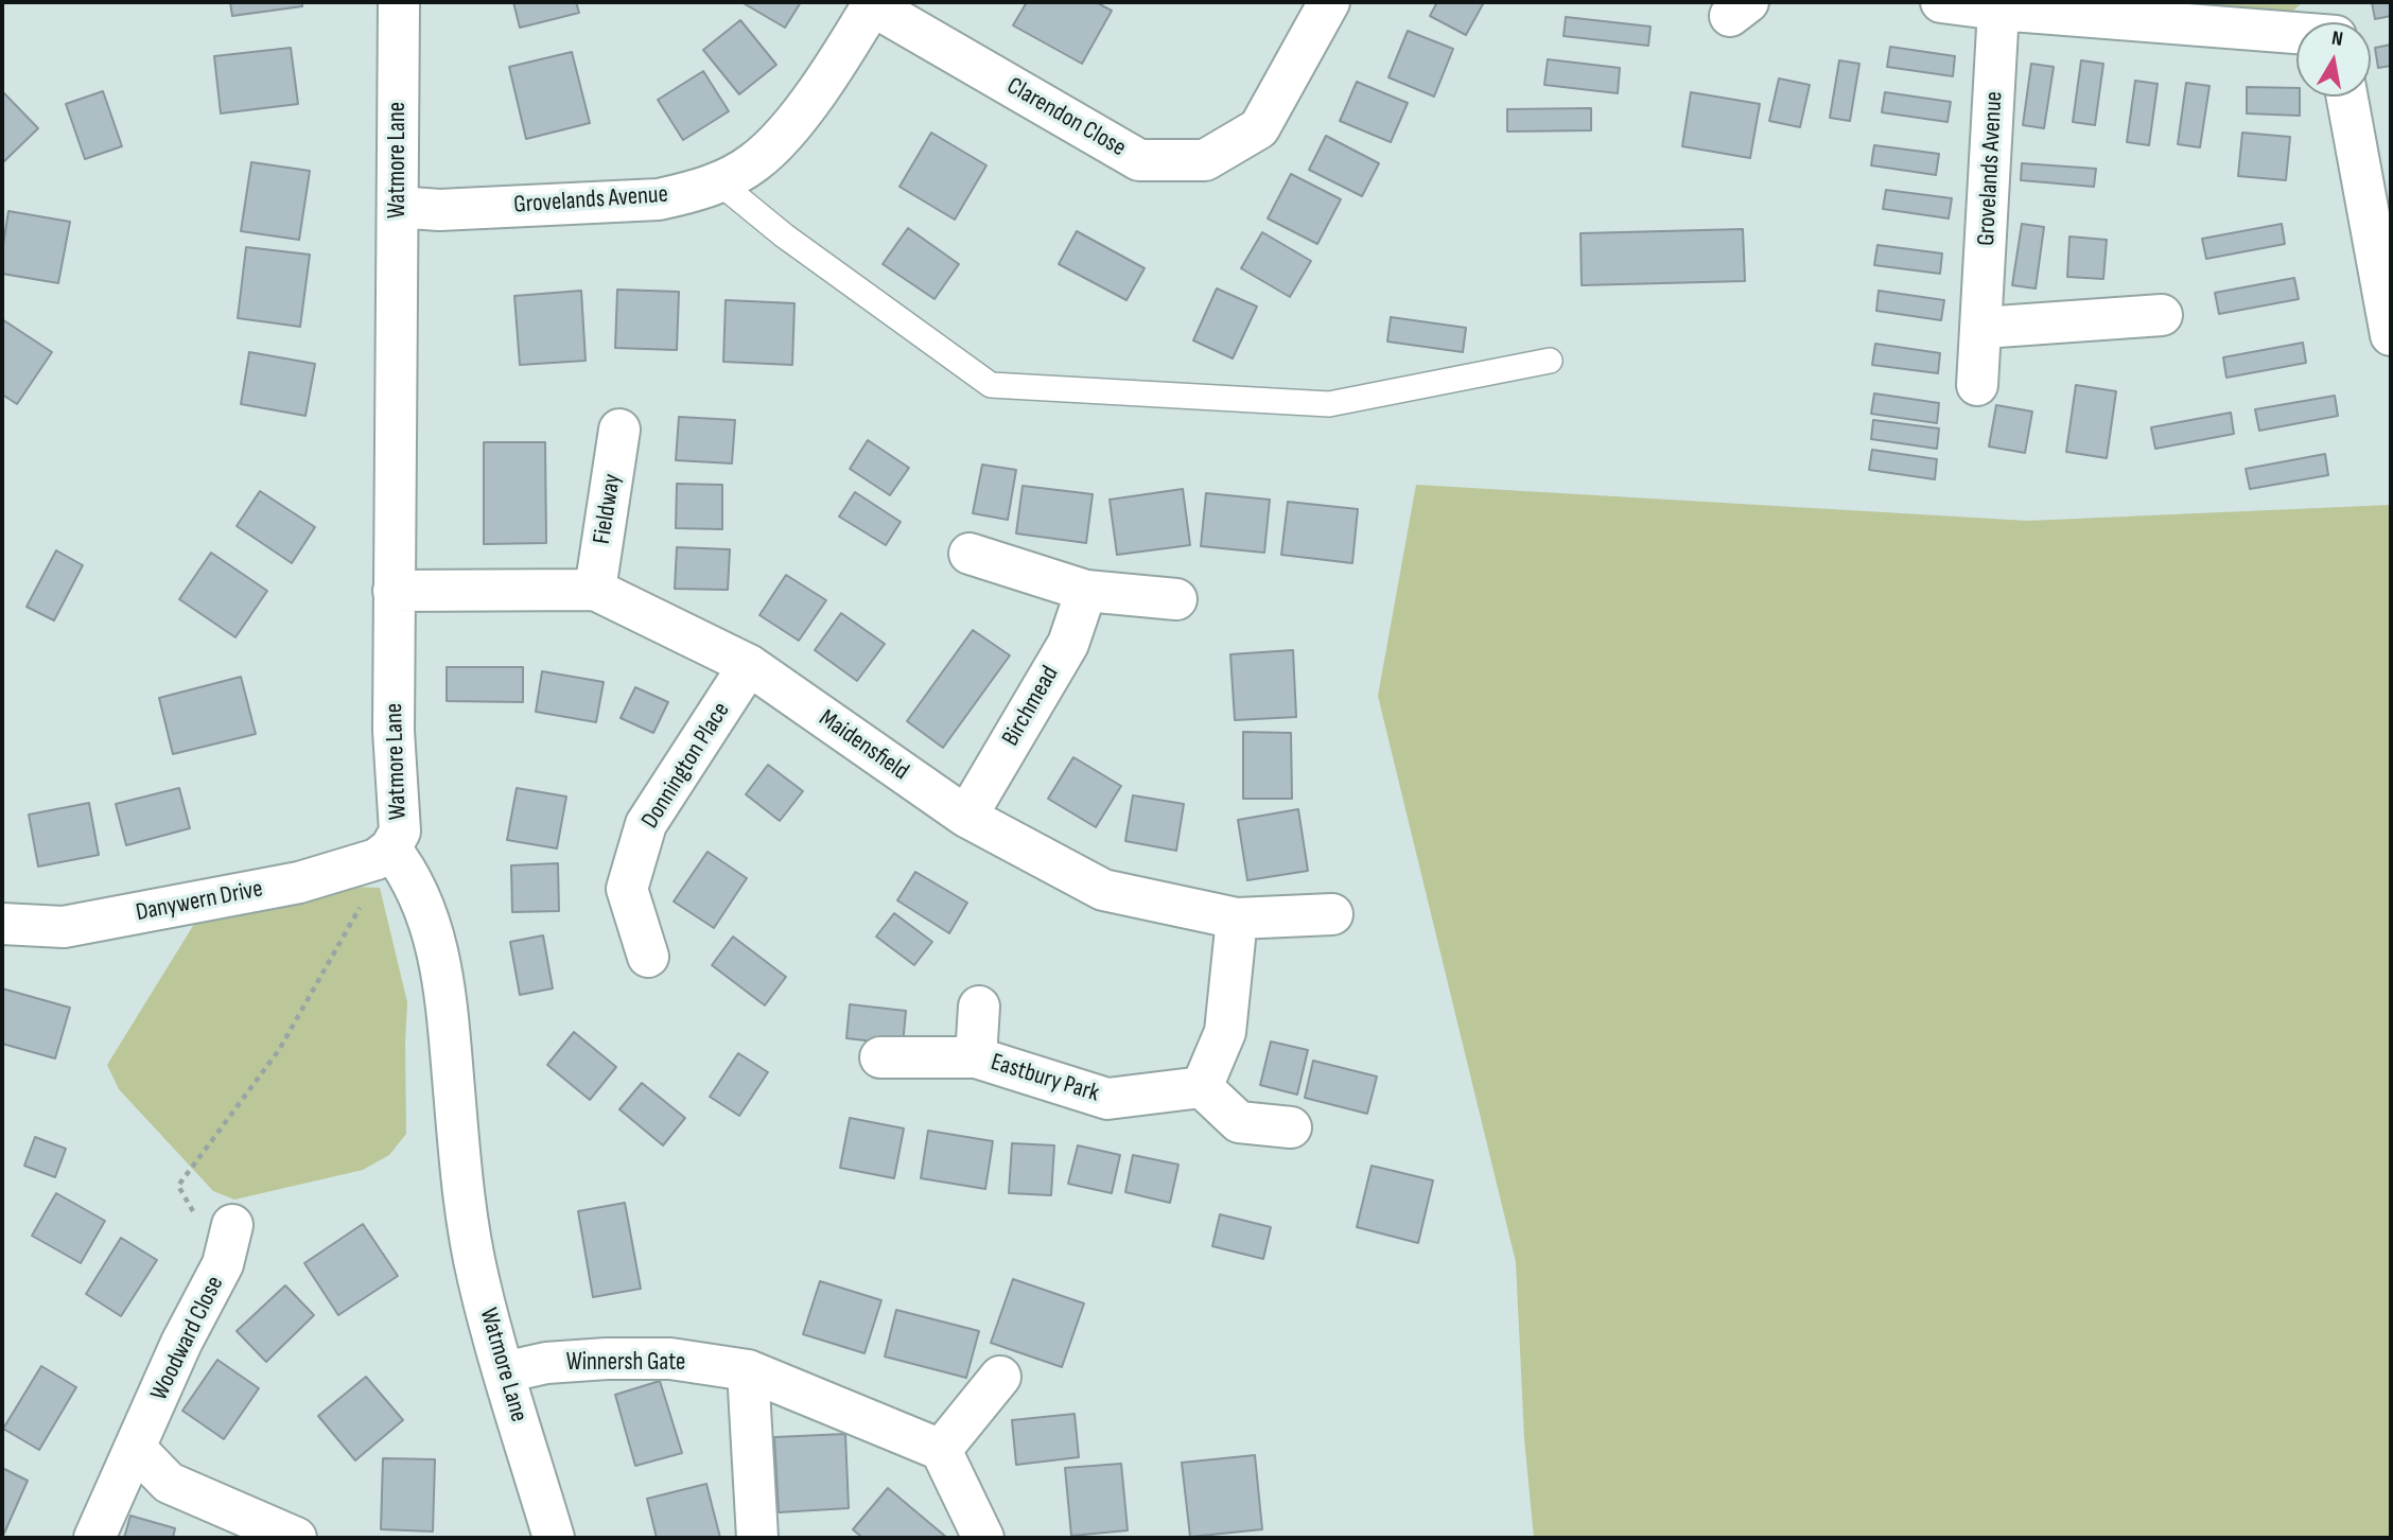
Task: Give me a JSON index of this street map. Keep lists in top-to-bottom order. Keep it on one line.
{"streets":{"street":["Clarendon Close","Watmore Lane","Grovelands Avenue","Fieldway","Birchmead","Maidensfield","Donnington Place","Danywern Drive","Eastbury Park","Woodward Close","Winnersh Gate"]},"crossings":[["Clarendon Close","Grovelands Avenue"],["Watmore Lane","Grovelands Avenue"],["Watmore Lane","Maidensfield"],["Watmore Lane","Danywern Drive"],["Watmore Lane","Winnersh Gate"],["Fieldway","Maidensfield"],["Birchmead","Maidensfield"],["Maidensfield","Donnington Place"]],"north":"top"}
